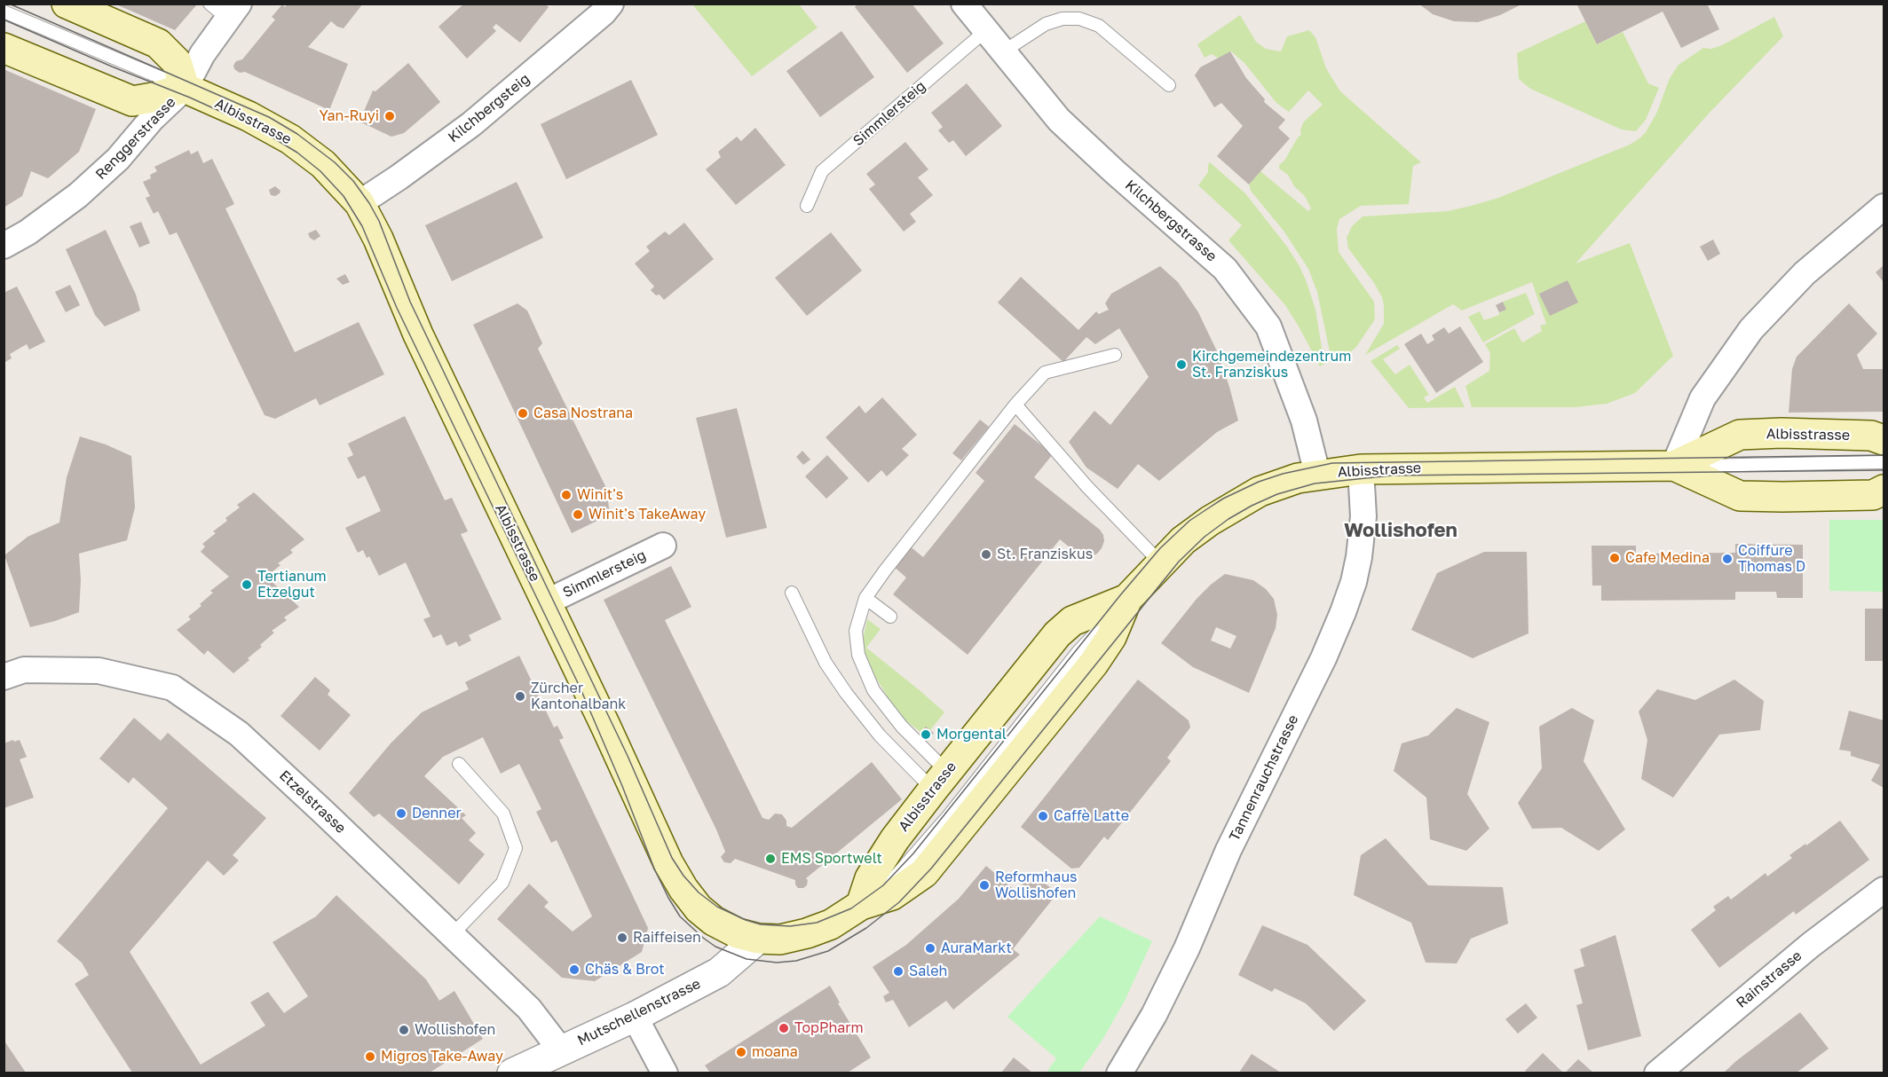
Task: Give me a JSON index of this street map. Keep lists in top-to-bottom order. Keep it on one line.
{"streets":{"main road":["Albisstrasse"],"street":["Kilchbergsteig","Simmlersteig","Renggerstrasse","Kilchbergstrasse","Tannenrauchstrasse","Etzelstrasse","Rainstrasse","Mutschellenstrasse"]},"crossings":[["Kilchbergsteig","Albisstrasse"],["Simmlersteig","Albisstrasse"],["Simmlersteig","Kilchbergstrasse"],["Albisstrasse","Renggerstrasse"],["Albisstrasse","Kilchbergstrasse"],["Albisstrasse","Tannenrauchstrasse"],["Albisstrasse","Mutschellenstrasse"],["Etzelstrasse","Mutschellenstrasse"]],"districts":["Wollishofen"],"places":["Yan-Ruyi","Kirchgemeindezentrum St. Franziskus","Casa Nostrana","Winit's","Winit's TakeAway","St. Franziskus","Cafe Medina","Coiffure Thomas D","Tertianum Etzelgut","Zürcher Kantonalbank","Morgental","Denner","Caffè Latte","EMS Sportwelt","Reformhaus Wollishofen","Raiffeisen","AuraMarkt","Chäs & Brot","Saleh","TopPharm","Wollishofen","moana","Migros Take-Away"]}
